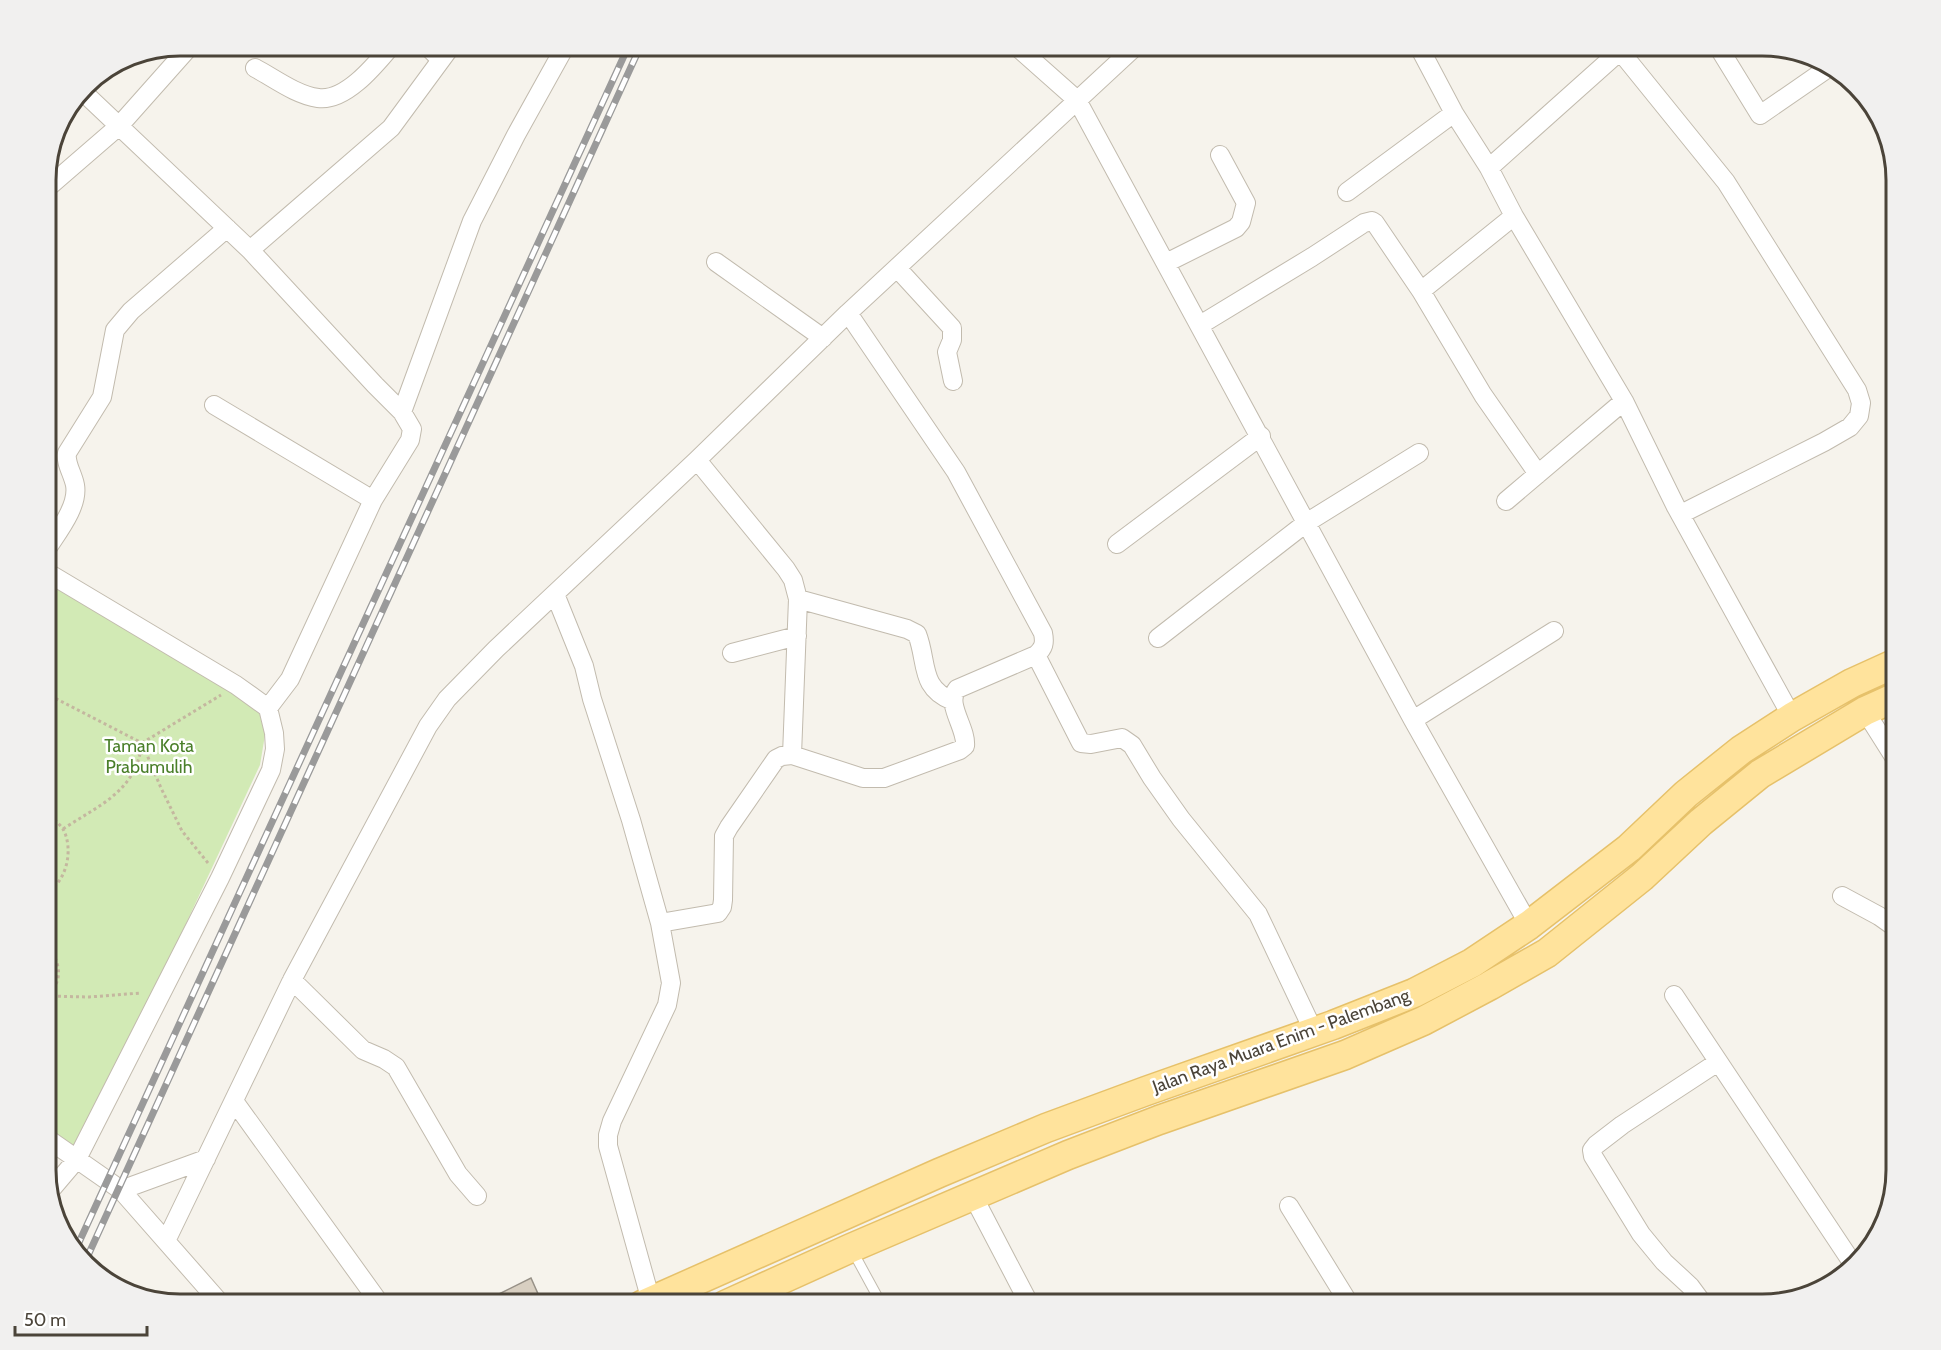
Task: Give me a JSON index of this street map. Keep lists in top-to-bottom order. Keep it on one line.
{"streets":{"main road":["Jalan Raya Muara Enim - Palembang"]},"parks":["Taman Kota Prabumulih"],"scale_bar":"50 m"}
